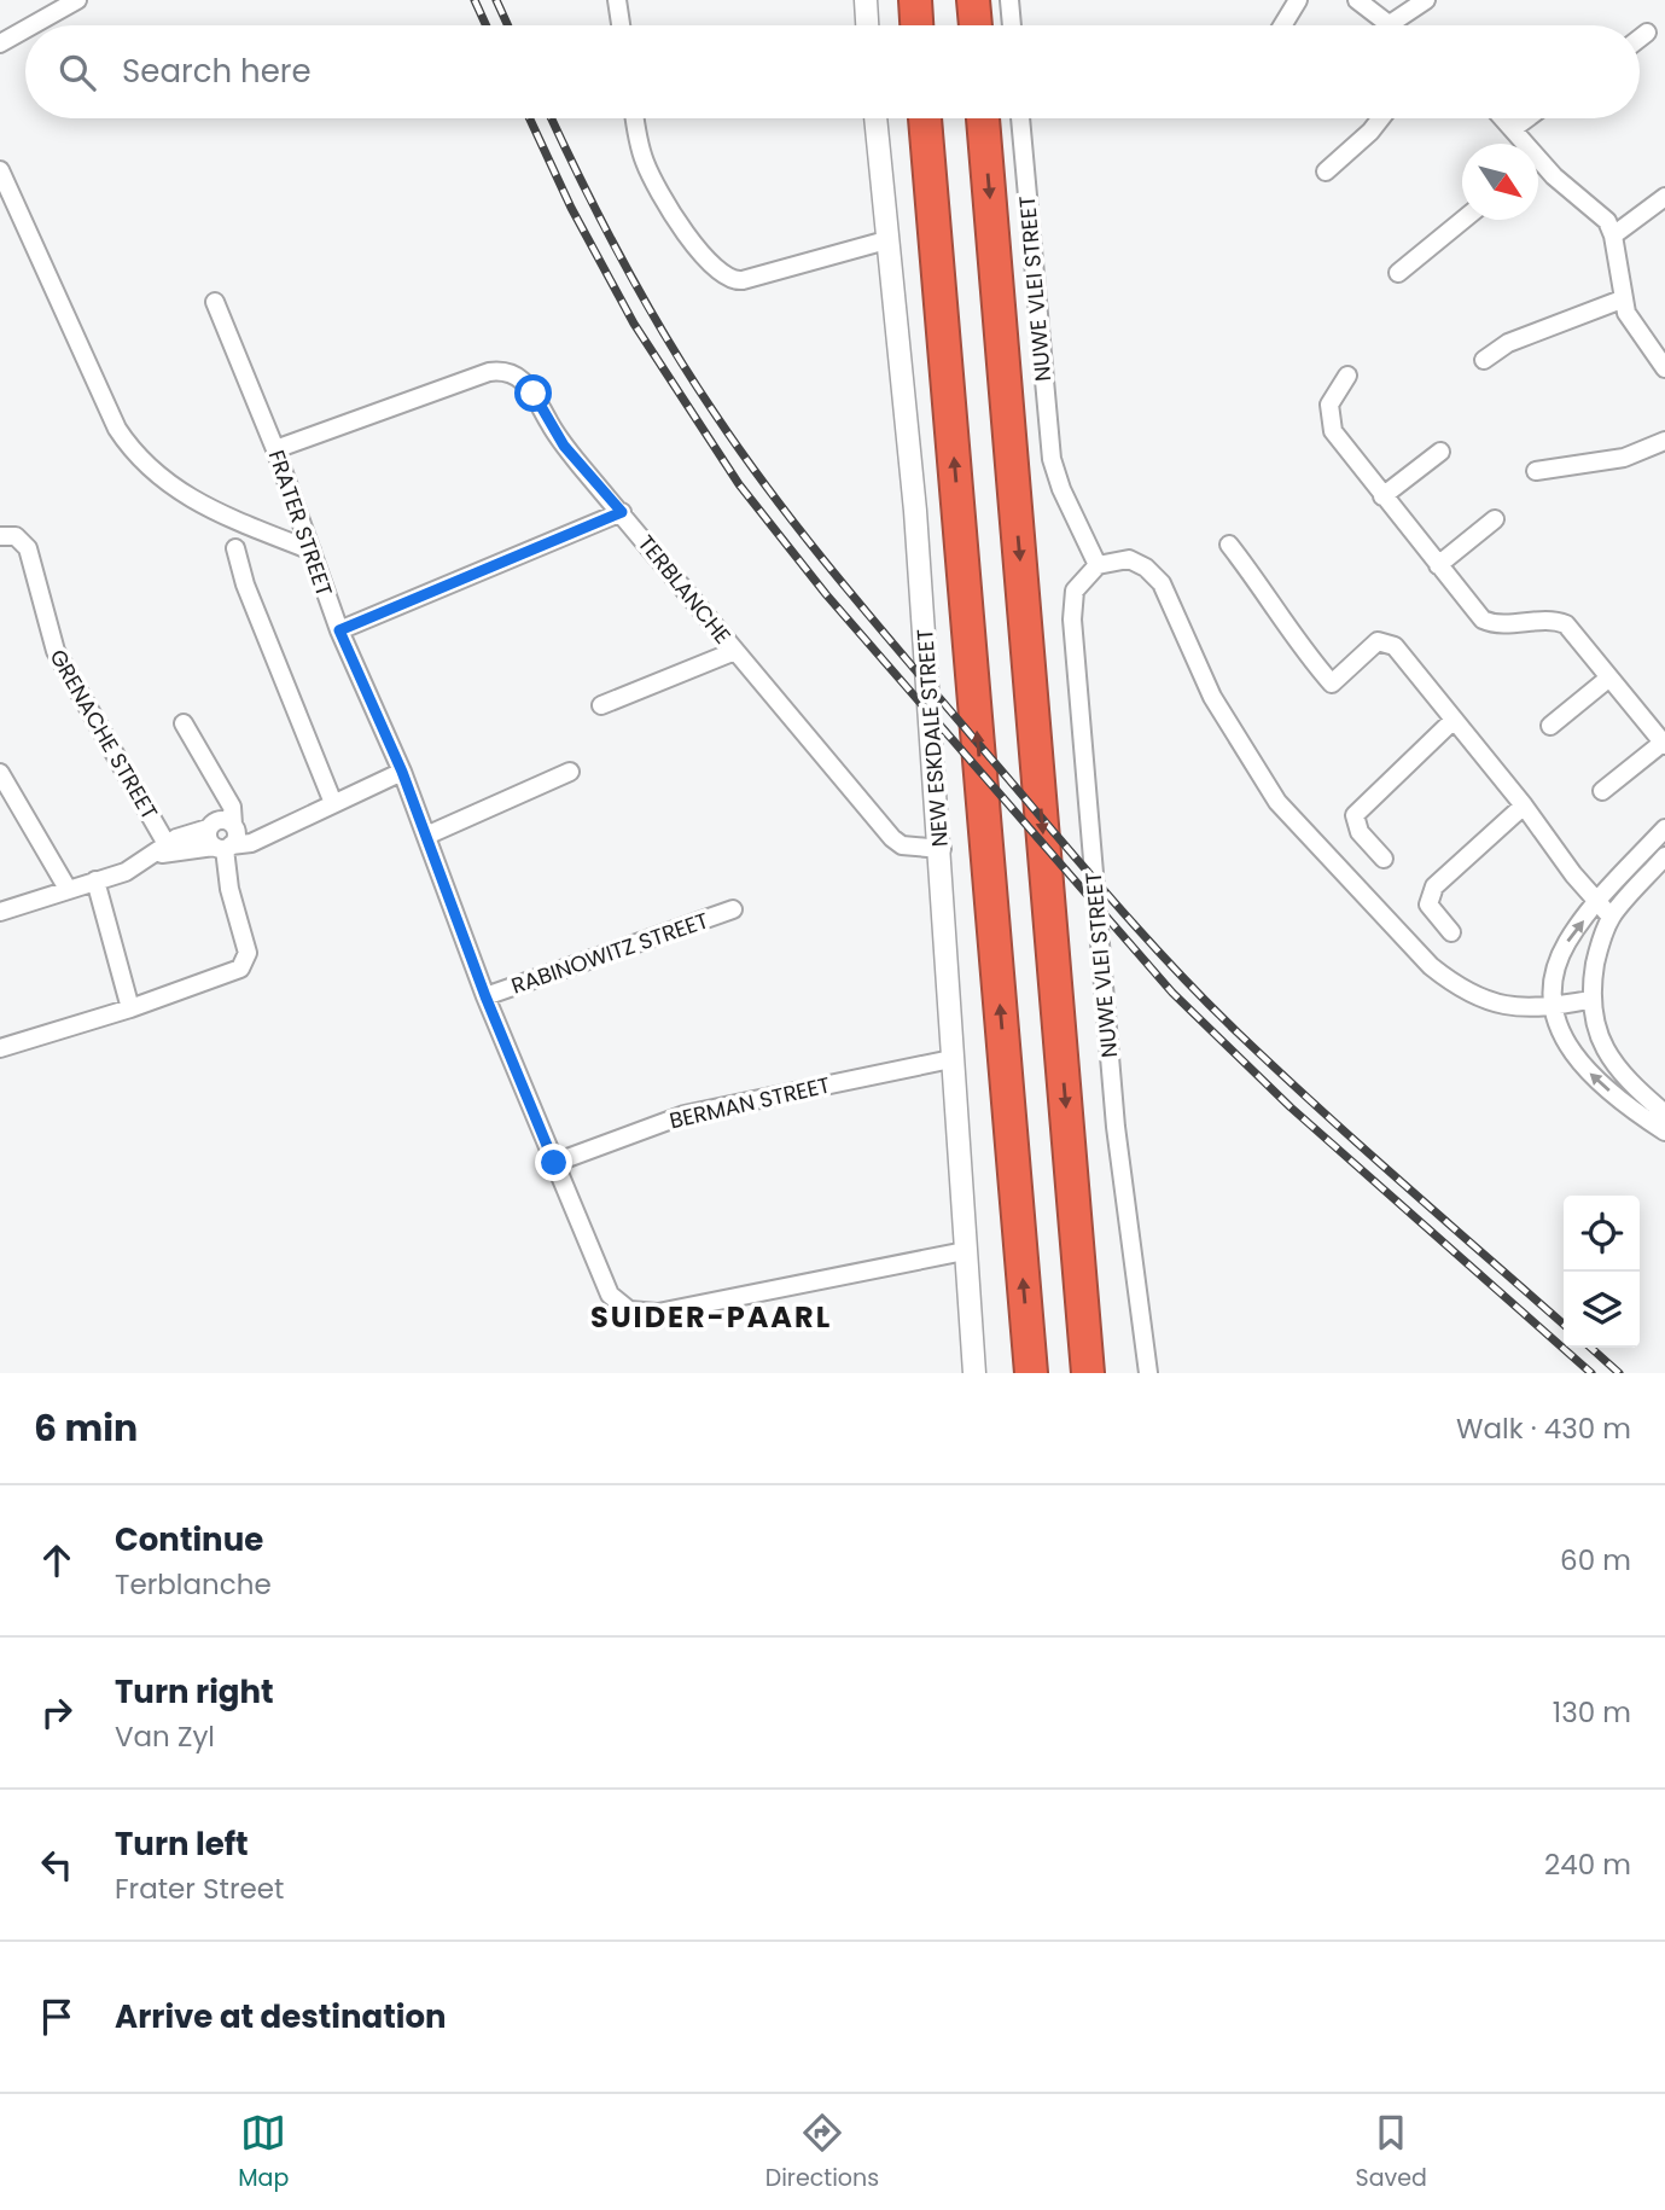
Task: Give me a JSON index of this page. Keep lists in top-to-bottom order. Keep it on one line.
{"streets":{"street":["NUWE VLEI STREET","FRATER STREET","TERBLANCHE","GRENACHE STREET","NEW ESKDALE STREET","RABINOWITZ STREET","BERMAN STREET"]},"crossings":[["FRATER STREET","TERBLANCHE"],["FRATER STREET","NEW ESKDALE STREET"],["FRATER STREET","RABINOWITZ STREET"],["FRATER STREET","BERMAN STREET"],["TERBLANCHE","NEW ESKDALE STREET"],["NEW ESKDALE STREET","BERMAN STREET"]],"districts":["SUIDER-PAARL"],"north":"bottom right","page":{"search":"Search here","heading":["6 min","Walk · 430 m"],"list":[["Continue","Terblanche","60 m"],["Turn right","Van Zyl","130 m"],["Turn left","Frater Street","240 m"],"Arrive at destination"],"nav":["Map","Directions","Saved"]}}
